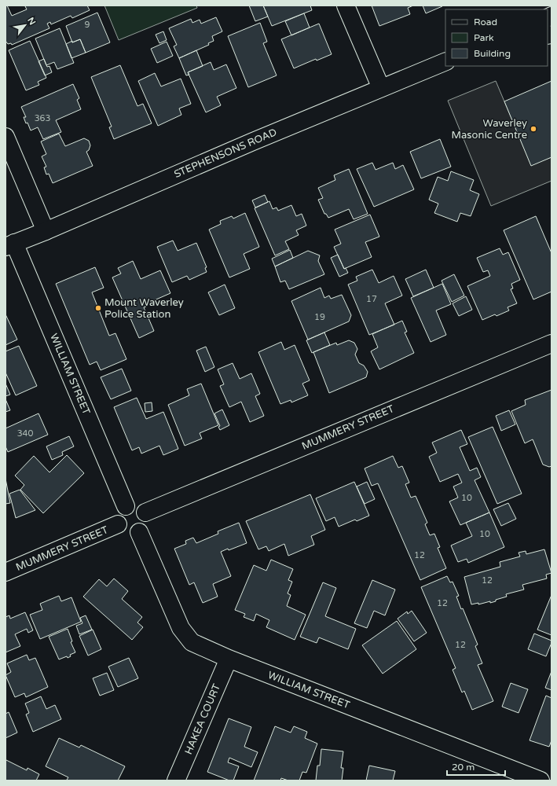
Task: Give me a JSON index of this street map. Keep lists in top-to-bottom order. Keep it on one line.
{"streets":{"street":["STEPHENSONS ROAD","WILLIAM STREET","MUMMERY STREET","HAKEA COURT"]},"crossings":[["STEPHENSONS ROAD","WILLIAM STREET"],["WILLIAM STREET","MUMMERY STREET"],["WILLIAM STREET","HAKEA COURT"]],"places":["Waverley Masonic Centre","Mount Waverley Police Station"],"house_numbers":["9","363","17","19","340","10","10","12","12","12","12"],"legend":["Road","Park","Building"],"scale_bar":"20 m","north":"top right"}
